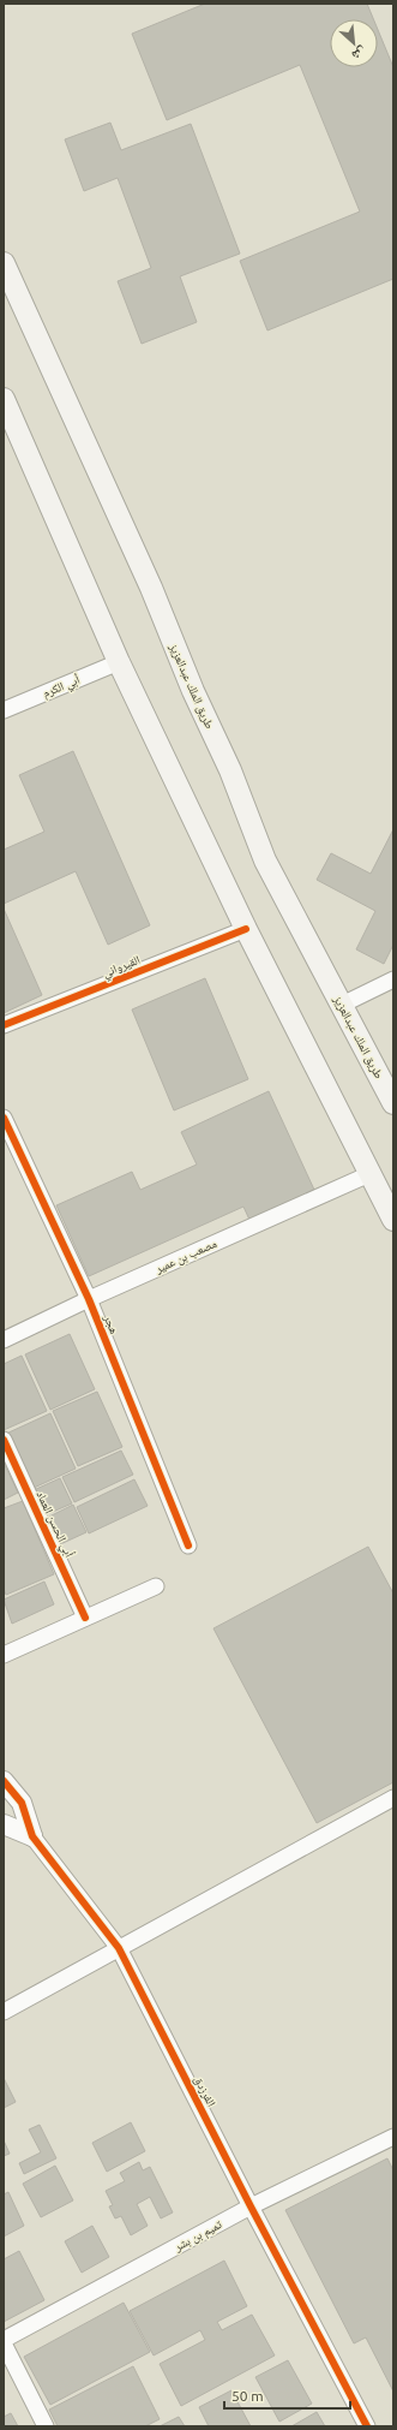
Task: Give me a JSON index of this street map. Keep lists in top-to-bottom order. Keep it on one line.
{"streets":{"main road":["طريق الملك عبدالعزيز"],"street":["أبي الكرم","القيرواني","مصعب بن عمير","هجر","أبي الحسن العماد","الفرزدق","تميم بن بشر"]},"crossings":[["مصعب بن عمير","هجر"],["الفرزدق","تميم بن بشر"]],"scale_bar":"50 m","north":"bottom right"}
